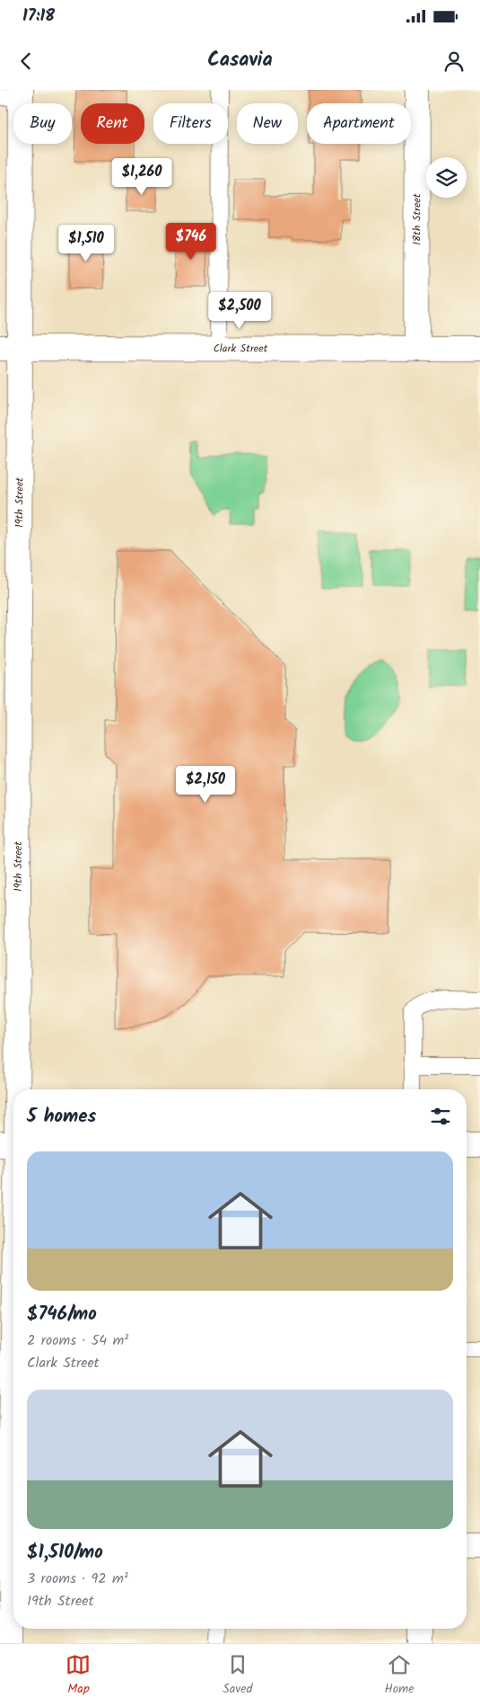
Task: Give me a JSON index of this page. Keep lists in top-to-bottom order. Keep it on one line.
{"streets":{"main road":["18th Street","Clark Street","19th Street"]},"crossings":[["18th Street","Clark Street"],["Clark Street","19th Street"]],"page":{"status":"17:18","header":"Casavia","chip":["Buy","Rent","Filters","New","Apartment"],"price":["$1,260","$746","$1,510","$2,500","$2,150"],"heading":"5 homes","list":[{"name":"$746/mo","note":"2 rooms · 54 m² · Clark Street"},{"name":"$1,510/mo","note":"3 rooms · 92 m² · 19th Street"}],"tabs":["Map","Saved","Home"]}}
